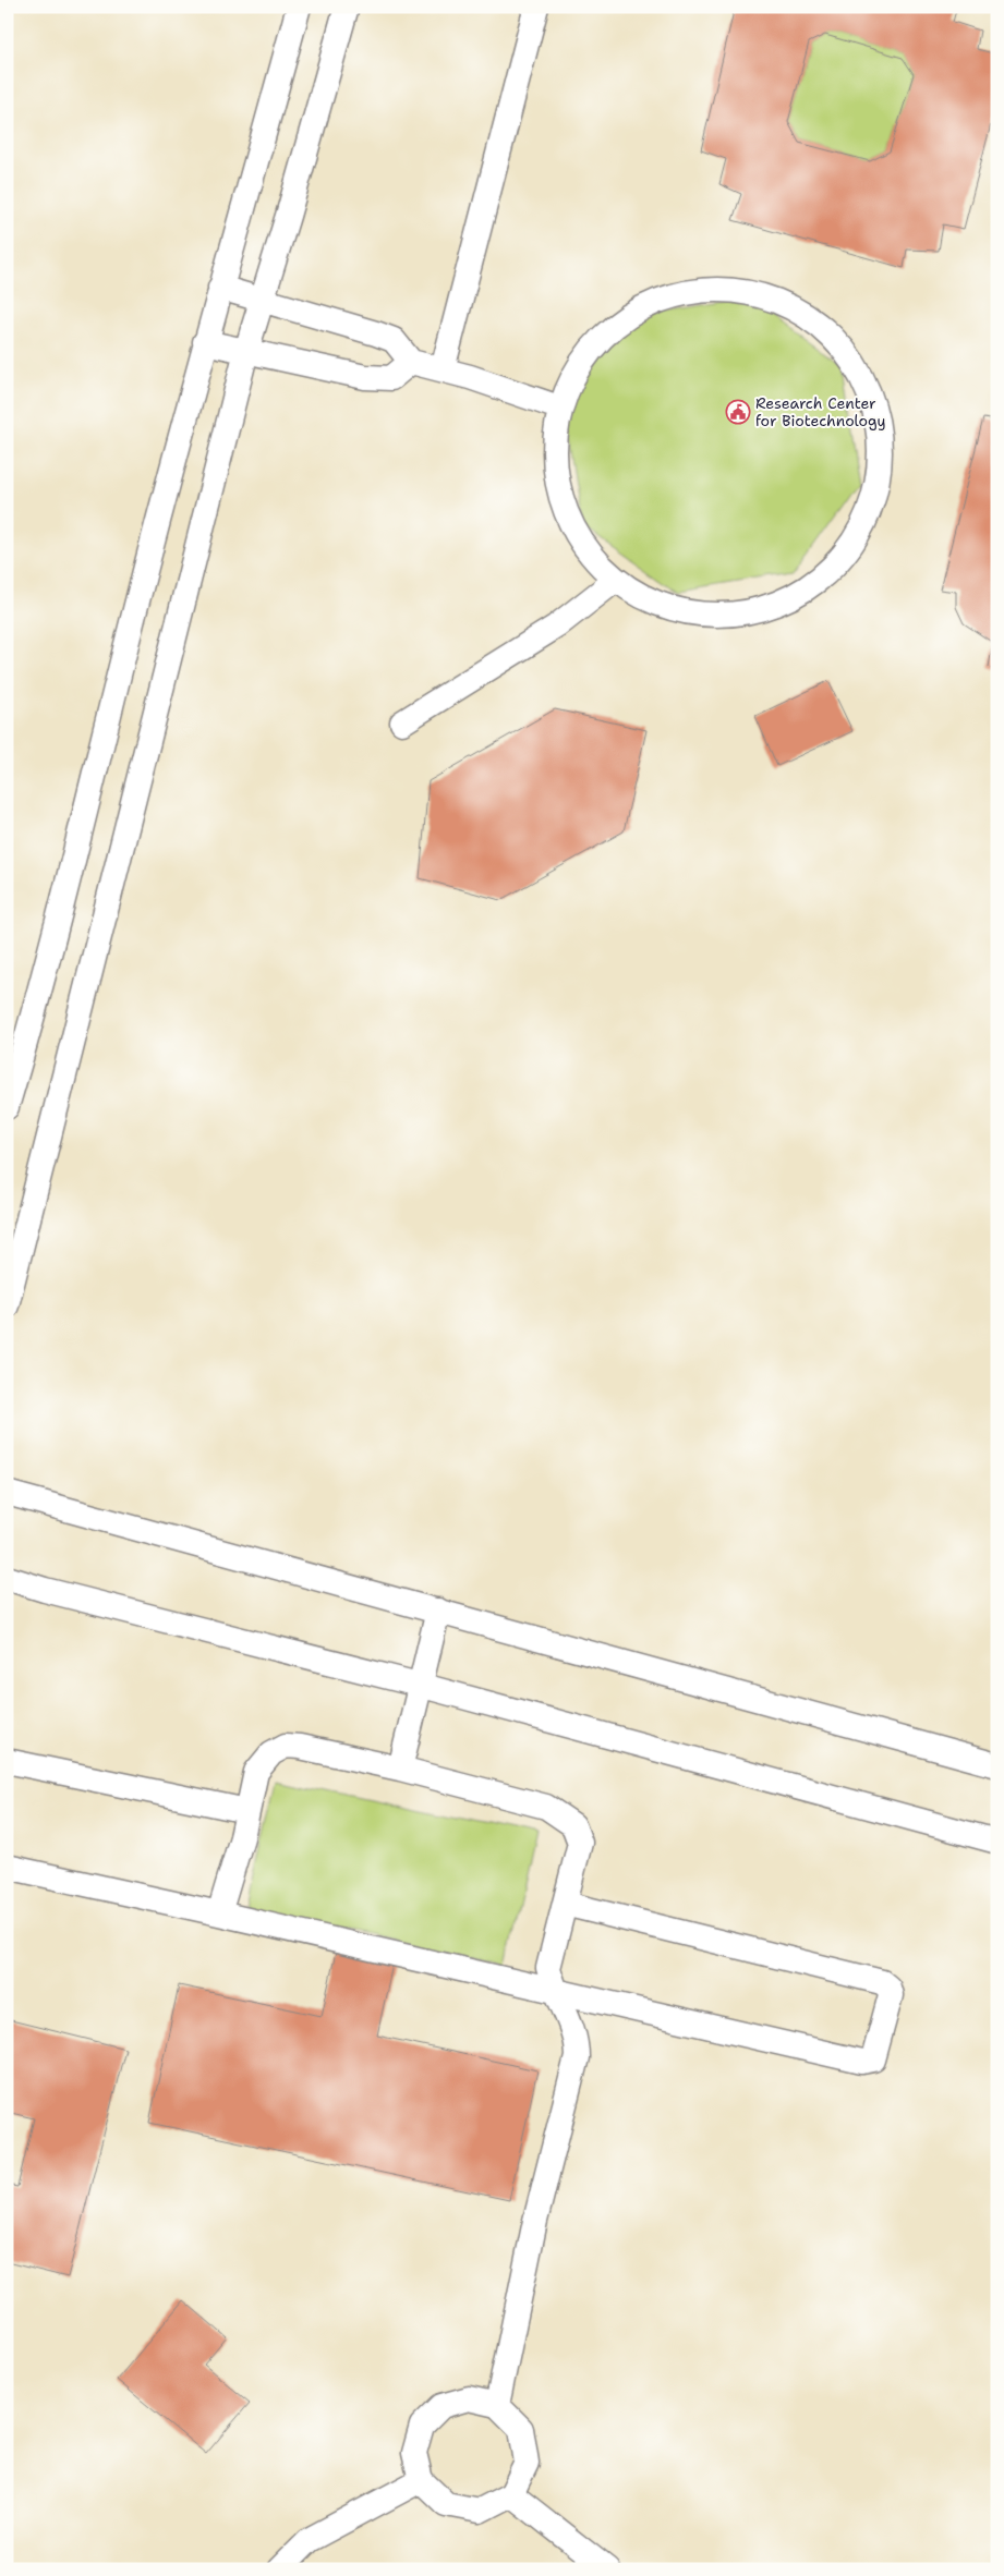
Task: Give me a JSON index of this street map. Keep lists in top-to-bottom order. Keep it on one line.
{"places":{"public building":["Research Center for Biotechnology"]}}
